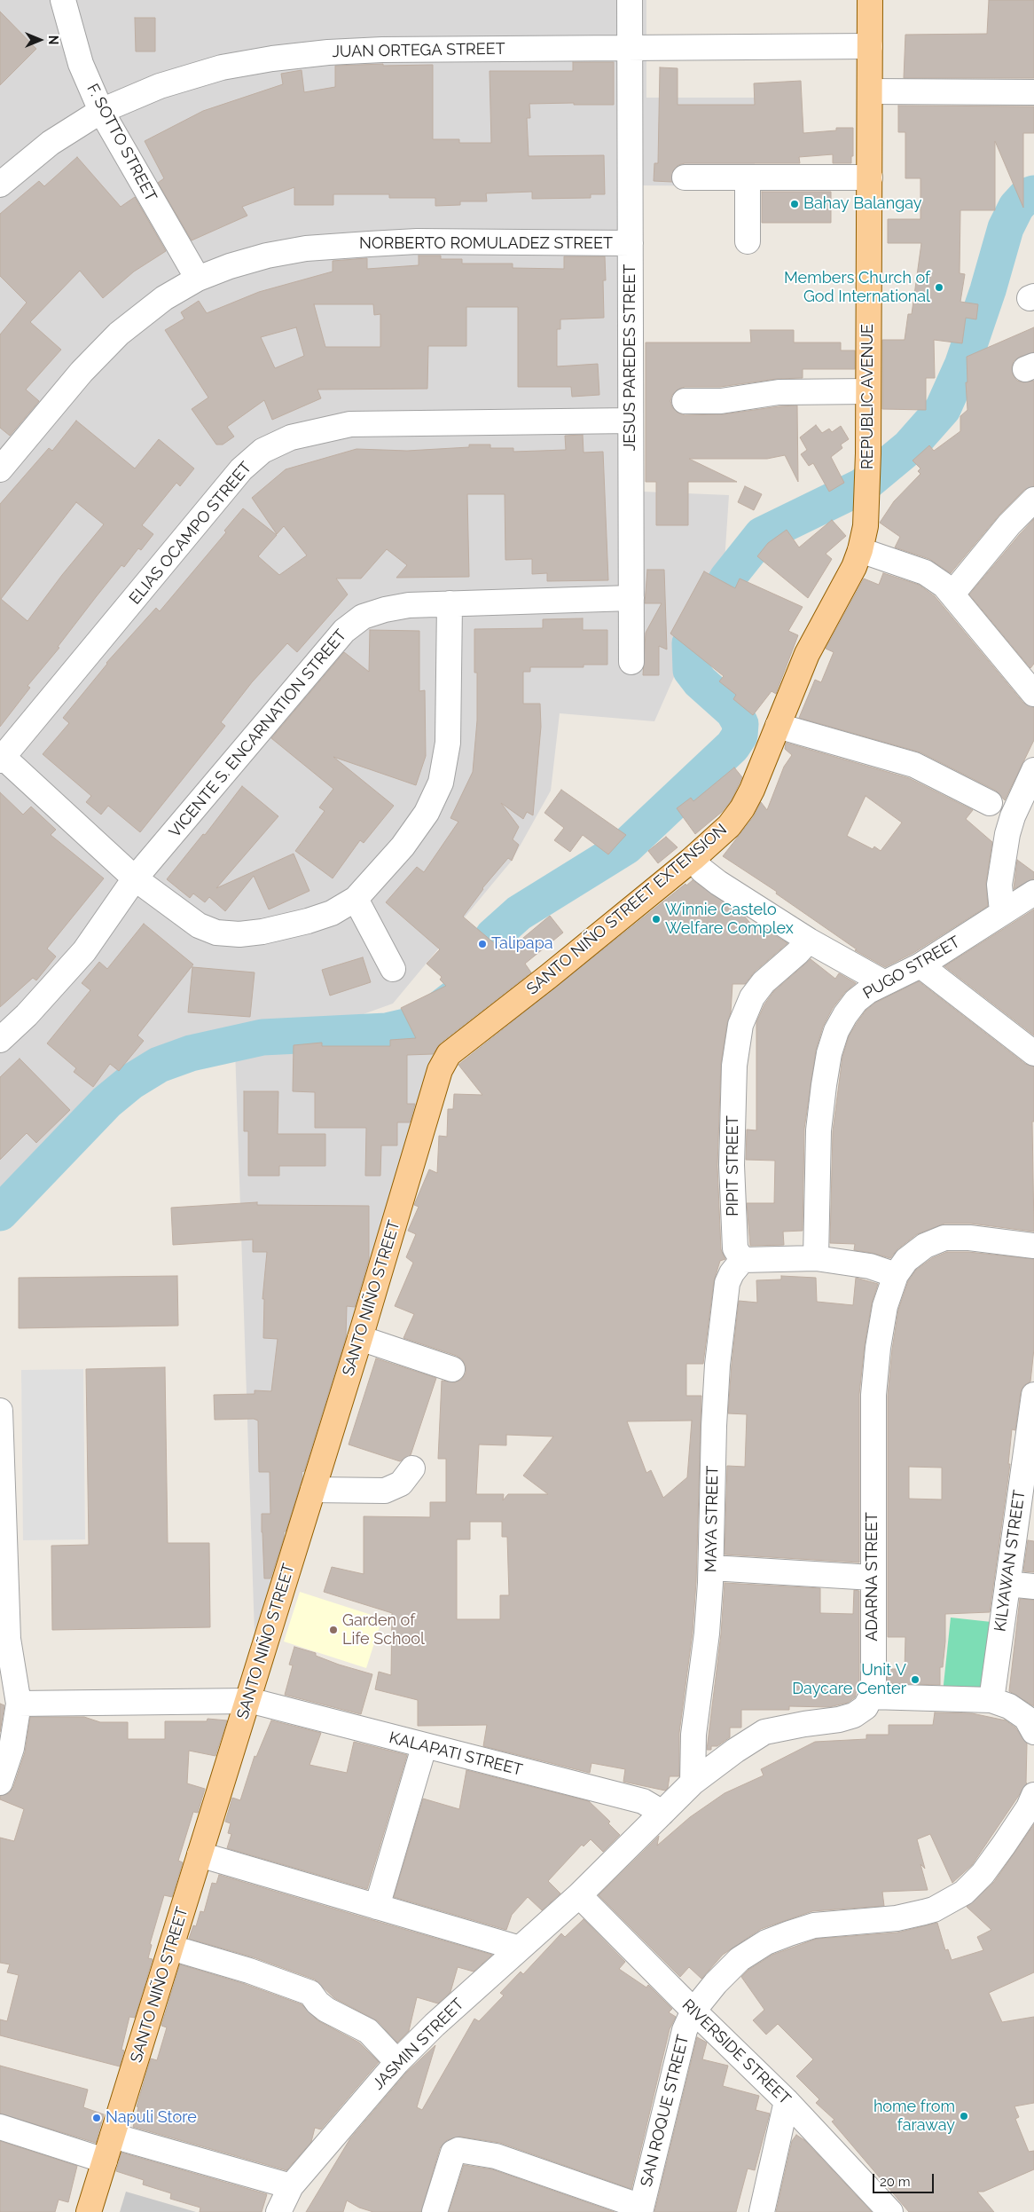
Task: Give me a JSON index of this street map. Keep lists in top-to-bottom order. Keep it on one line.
{"streets":{"main road":["REPUBLIC AVENUE","SANTO NIÑO STREET EXTENSION","SANTO NIÑO STREET"],"street":["JUAN ORTEGA STREET","F. SOTTO STREET","NORBERTO ROMULADEZ STREET","JESUS PAREDES STREET","ELIAS OCAMPO STREET","VICENTE S. ENCARNATION STREET","PUGO STREET","PIPIT STREET","MAYA STREET","KILYAWAN STREET","ADARNA STREET","KALAPATI STREET","JASMIN STREET","RIVERSIDE STREET","SAN ROQUE STREET"]},"crossings":[["JUAN ORTEGA STREET","F. SOTTO STREET"],["JUAN ORTEGA STREET","JESUS PAREDES STREET"],["JUAN ORTEGA STREET","REPUBLIC AVENUE"],["F. SOTTO STREET","NORBERTO ROMULADEZ STREET"],["NORBERTO ROMULADEZ STREET","JESUS PAREDES STREET"],["JESUS PAREDES STREET","ELIAS OCAMPO STREET"],["JESUS PAREDES STREET","VICENTE S. ENCARNATION STREET"],["REPUBLIC AVENUE","SANTO NIÑO STREET EXTENSION"],["SANTO NIÑO STREET EXTENSION","SANTO NIÑO STREET"],["PIPIT STREET","MAYA STREET"],["SANTO NIÑO STREET","KALAPATI STREET"],["JASMIN STREET","RIVERSIDE STREET"],["RIVERSIDE STREET","SAN ROQUE STREET"]],"places":["Bahay Balangay","Members Church of God International","Winnie Castelo Welfare Complex","Talipapa","Garden of Life School","Unit V Daycare Center","home from faraway","Napuli Store"],"scale_bar":"20 m","north":"right"}
